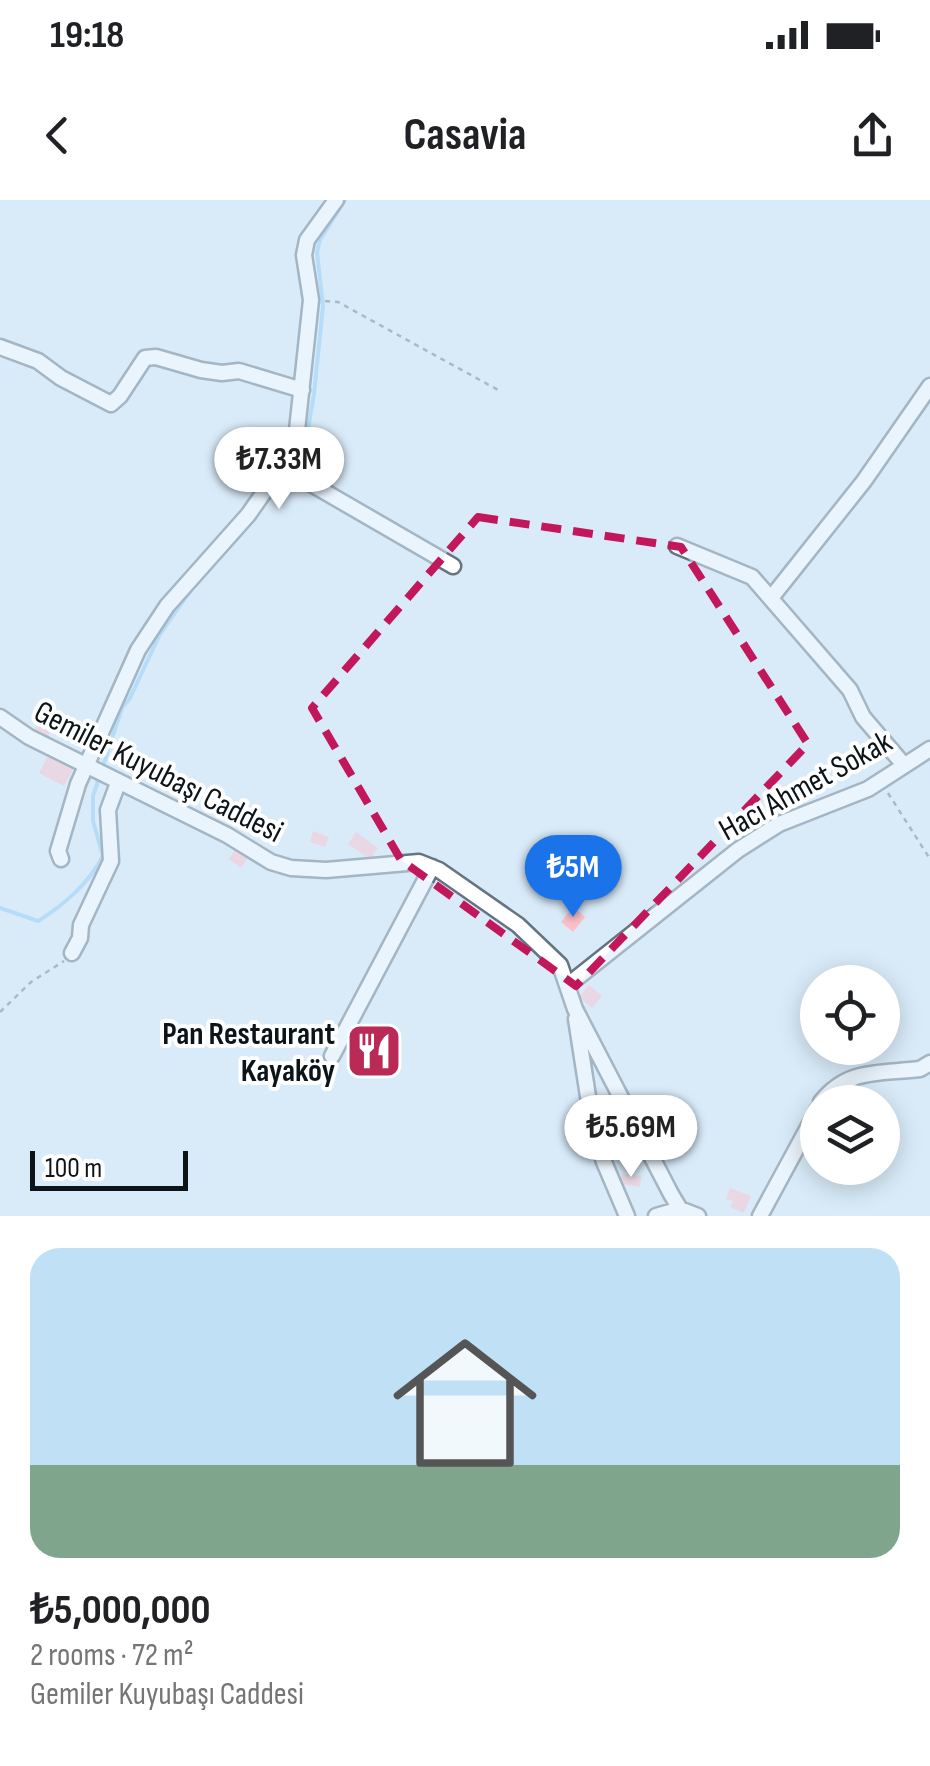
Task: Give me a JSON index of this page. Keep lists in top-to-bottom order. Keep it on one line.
{"streets":{"street":["Gemiler Kuyubaşı Caddesi","Hacı Ahmet Sokak"]},"places":{"restaurant":["Pan Restaurant Kayaköy"]},"scale_bar":"100 m","page":{"status":"19:18","header":"Casavia","price":["₺7.33M","₺5M","₺5.69M"],"scale":"100 m","list":[{"name":"₺5,000,000","note":"2 rooms · 72 m² · Gemiler Kuyubaşı Caddesi"}]}}
